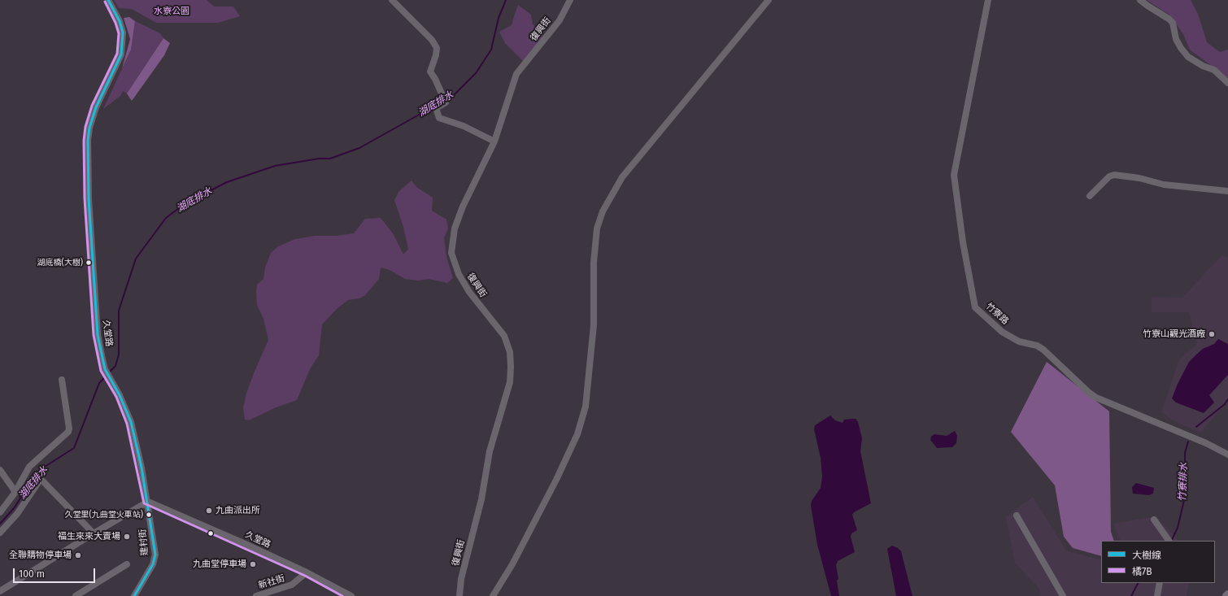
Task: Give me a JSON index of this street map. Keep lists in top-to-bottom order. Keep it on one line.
{"streets":{"street":["復興街","竹寮路","久堂路","建村街","新社街"]},"crossings":[["久堂路","建村街"],["久堂路","新社街"]],"water":["湖底排水","竹寮排水"],"parks":["水寮公園"],"places":["湖底橋(大樹)","竹寮山觀光酒廠","九曲派出所","久堂里(九曲堂火車站)","福生來來大賣場","全聯購物停車場","九曲堂停車場"],"lines":["transit line 大樹線","transit line 橘7B"],"legend":["大樹線","橘7B"],"scale_bar":"100 m"}
